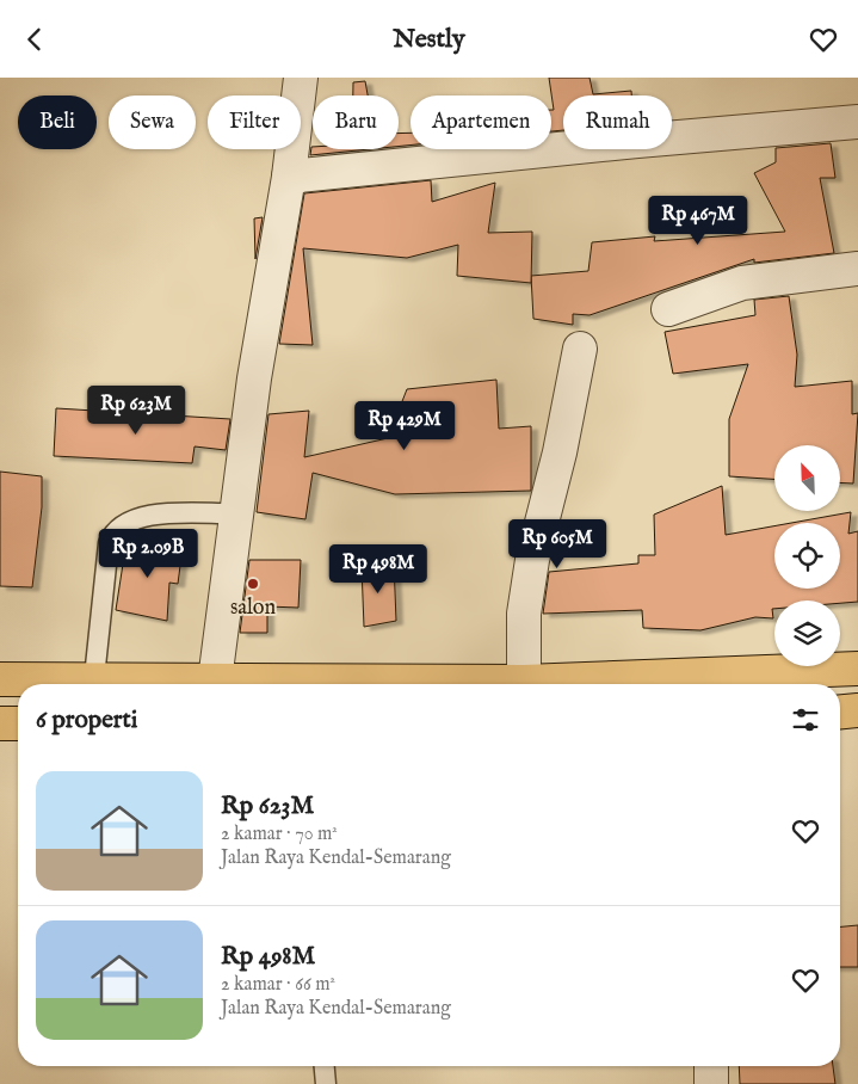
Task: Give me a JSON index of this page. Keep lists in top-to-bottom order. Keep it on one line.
{"places":["salon"],"north":"top left","page":{"header":"Nestly","chip":["Beli","Sewa","Filter","Baru","Apartemen","Rumah"],"price":["Rp 467M","Rp 623M","Rp 429M","Rp 605M","Rp 2.09B","Rp 498M"],"heading":"6 properti","list":[{"name":"Rp 623M","note":"2 kamar · 70 m² · Jalan Raya Kendal-Semarang"},{"name":"Rp 498M","note":"2 kamar · 66 m² · Jalan Raya Kendal-Semarang"}]}}
